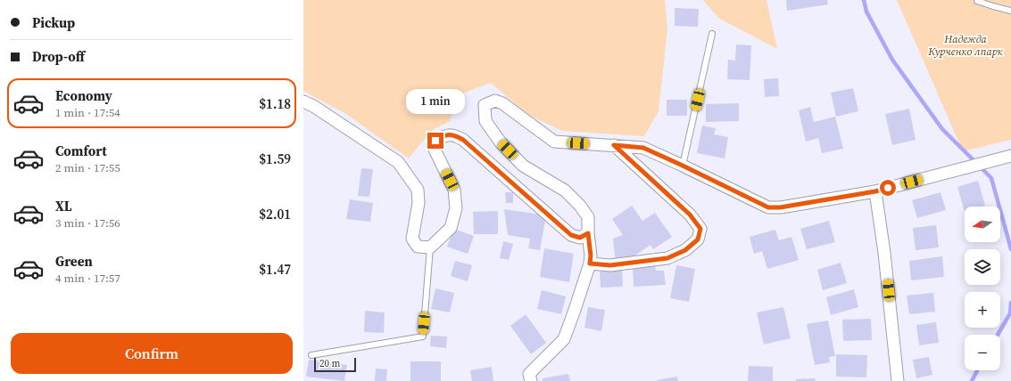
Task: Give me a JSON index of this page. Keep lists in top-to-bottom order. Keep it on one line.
{"parks":["Надежда Курченко лпарк"],"scale_bar":"20 m","north":"left","page":{"banner":["Pickup","Drop-off"],"list":[{"name":"Economy","note":"1 min · 17:54","value":"$1.18"},{"name":"Comfort","note":"2 min · 17:55","value":"$1.59"},{"name":"XL","note":"3 min · 17:56","value":"$2.01"},{"name":"Green","note":"4 min · 17:57","value":"$1.47"}],"bubble":"1 min","map_buttons":["+","−"],"buttons":"Confirm","scale":"20 m"}}
